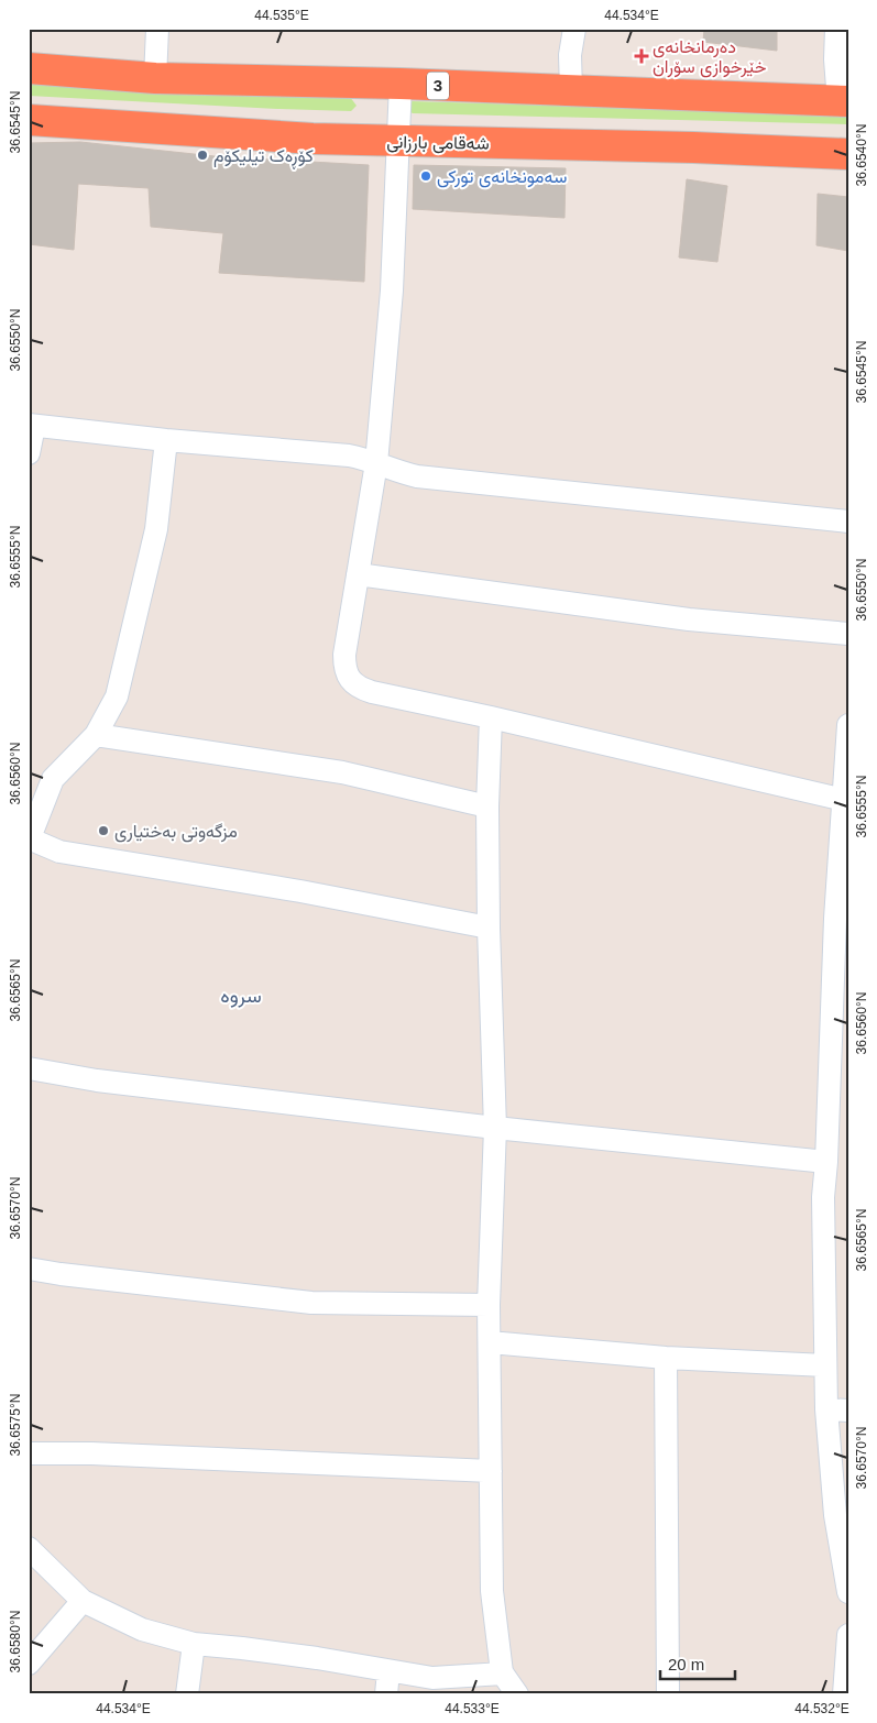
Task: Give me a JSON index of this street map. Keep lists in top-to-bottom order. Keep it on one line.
{"streets":{"highway":["3","شەقامی بارزانی"]},"districts":["سروە"],"places":{"health":["دەرمانخانەی خێرخوازی سۆران"],"other":["کۆڕەک تیلیکۆم","سەمونخانەی تورکی","مزگەوتی بەختیاری"]},"scale_bar":"20 m","coordinates":["44.535°E","44.534°E","36.6545°N","36.6540°N","36.6550°N","36.6555°N","36.6560°N","36.6565°N","36.6570°N","36.6575°N","36.6580°N","44.533°E","44.532°E"]}
